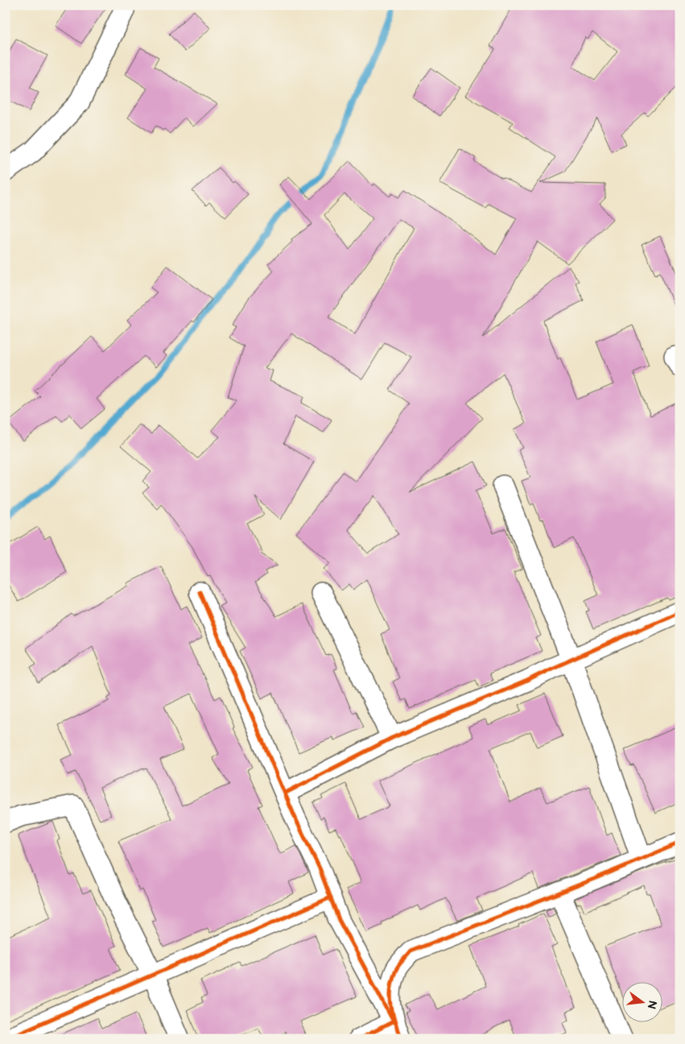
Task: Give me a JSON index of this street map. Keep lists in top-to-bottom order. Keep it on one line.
{"north":"right"}
